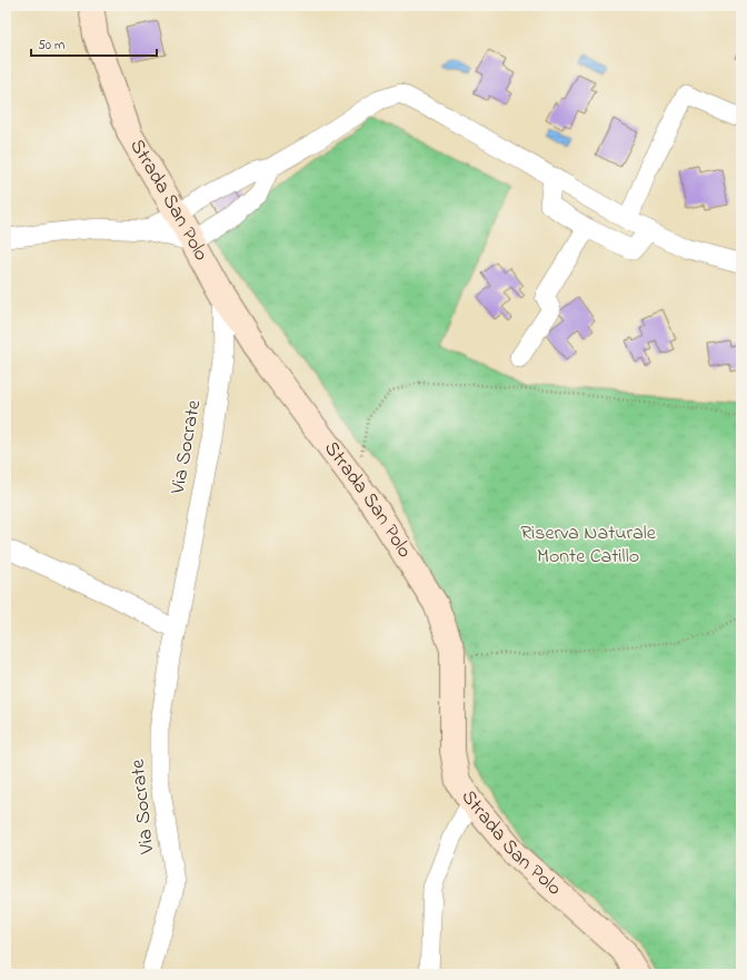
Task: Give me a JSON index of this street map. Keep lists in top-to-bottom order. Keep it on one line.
{"streets":{"street":["Strada San Polo","Via Socrate"]},"crossings":[["Strada San Polo","Via Socrate"]],"parks":["Riserva Naturale Monte Catillo"],"scale_bar":"50 m"}
